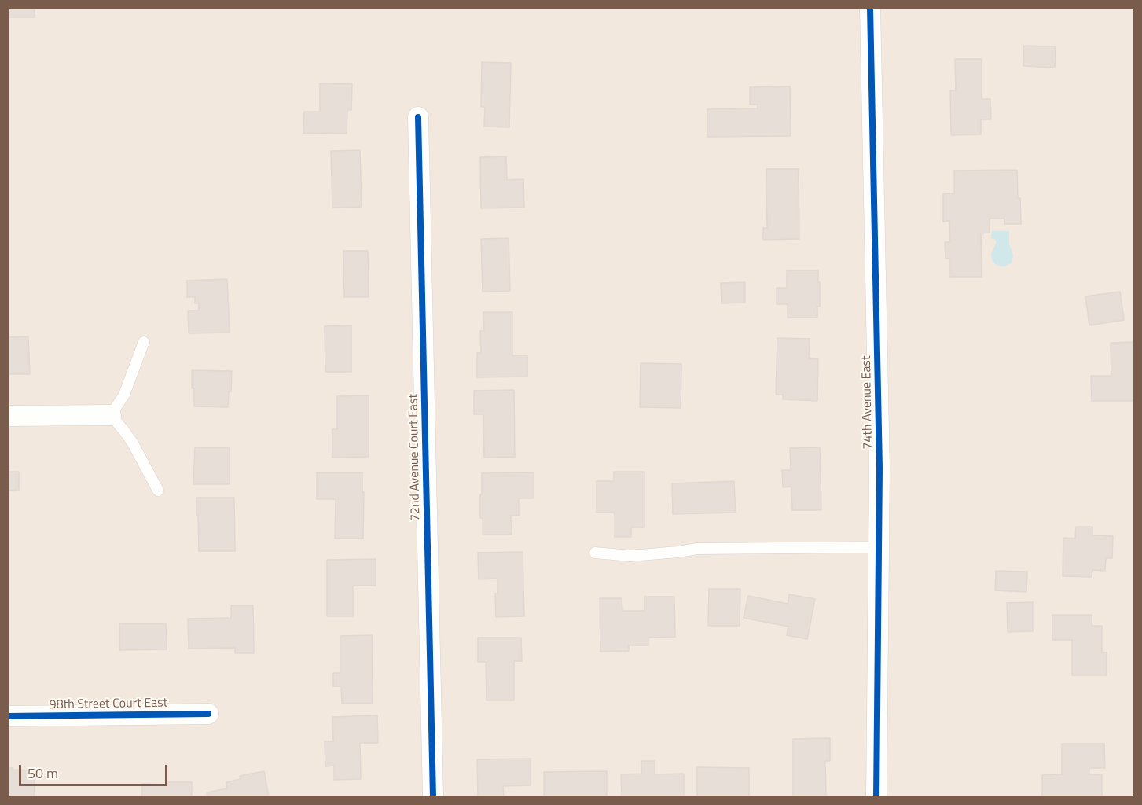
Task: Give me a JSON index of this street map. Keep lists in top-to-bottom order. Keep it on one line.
{"streets":{"street":["74th Avenue East","72nd Avenue Court East","98th Street Court East"]},"scale_bar":"50 m"}
